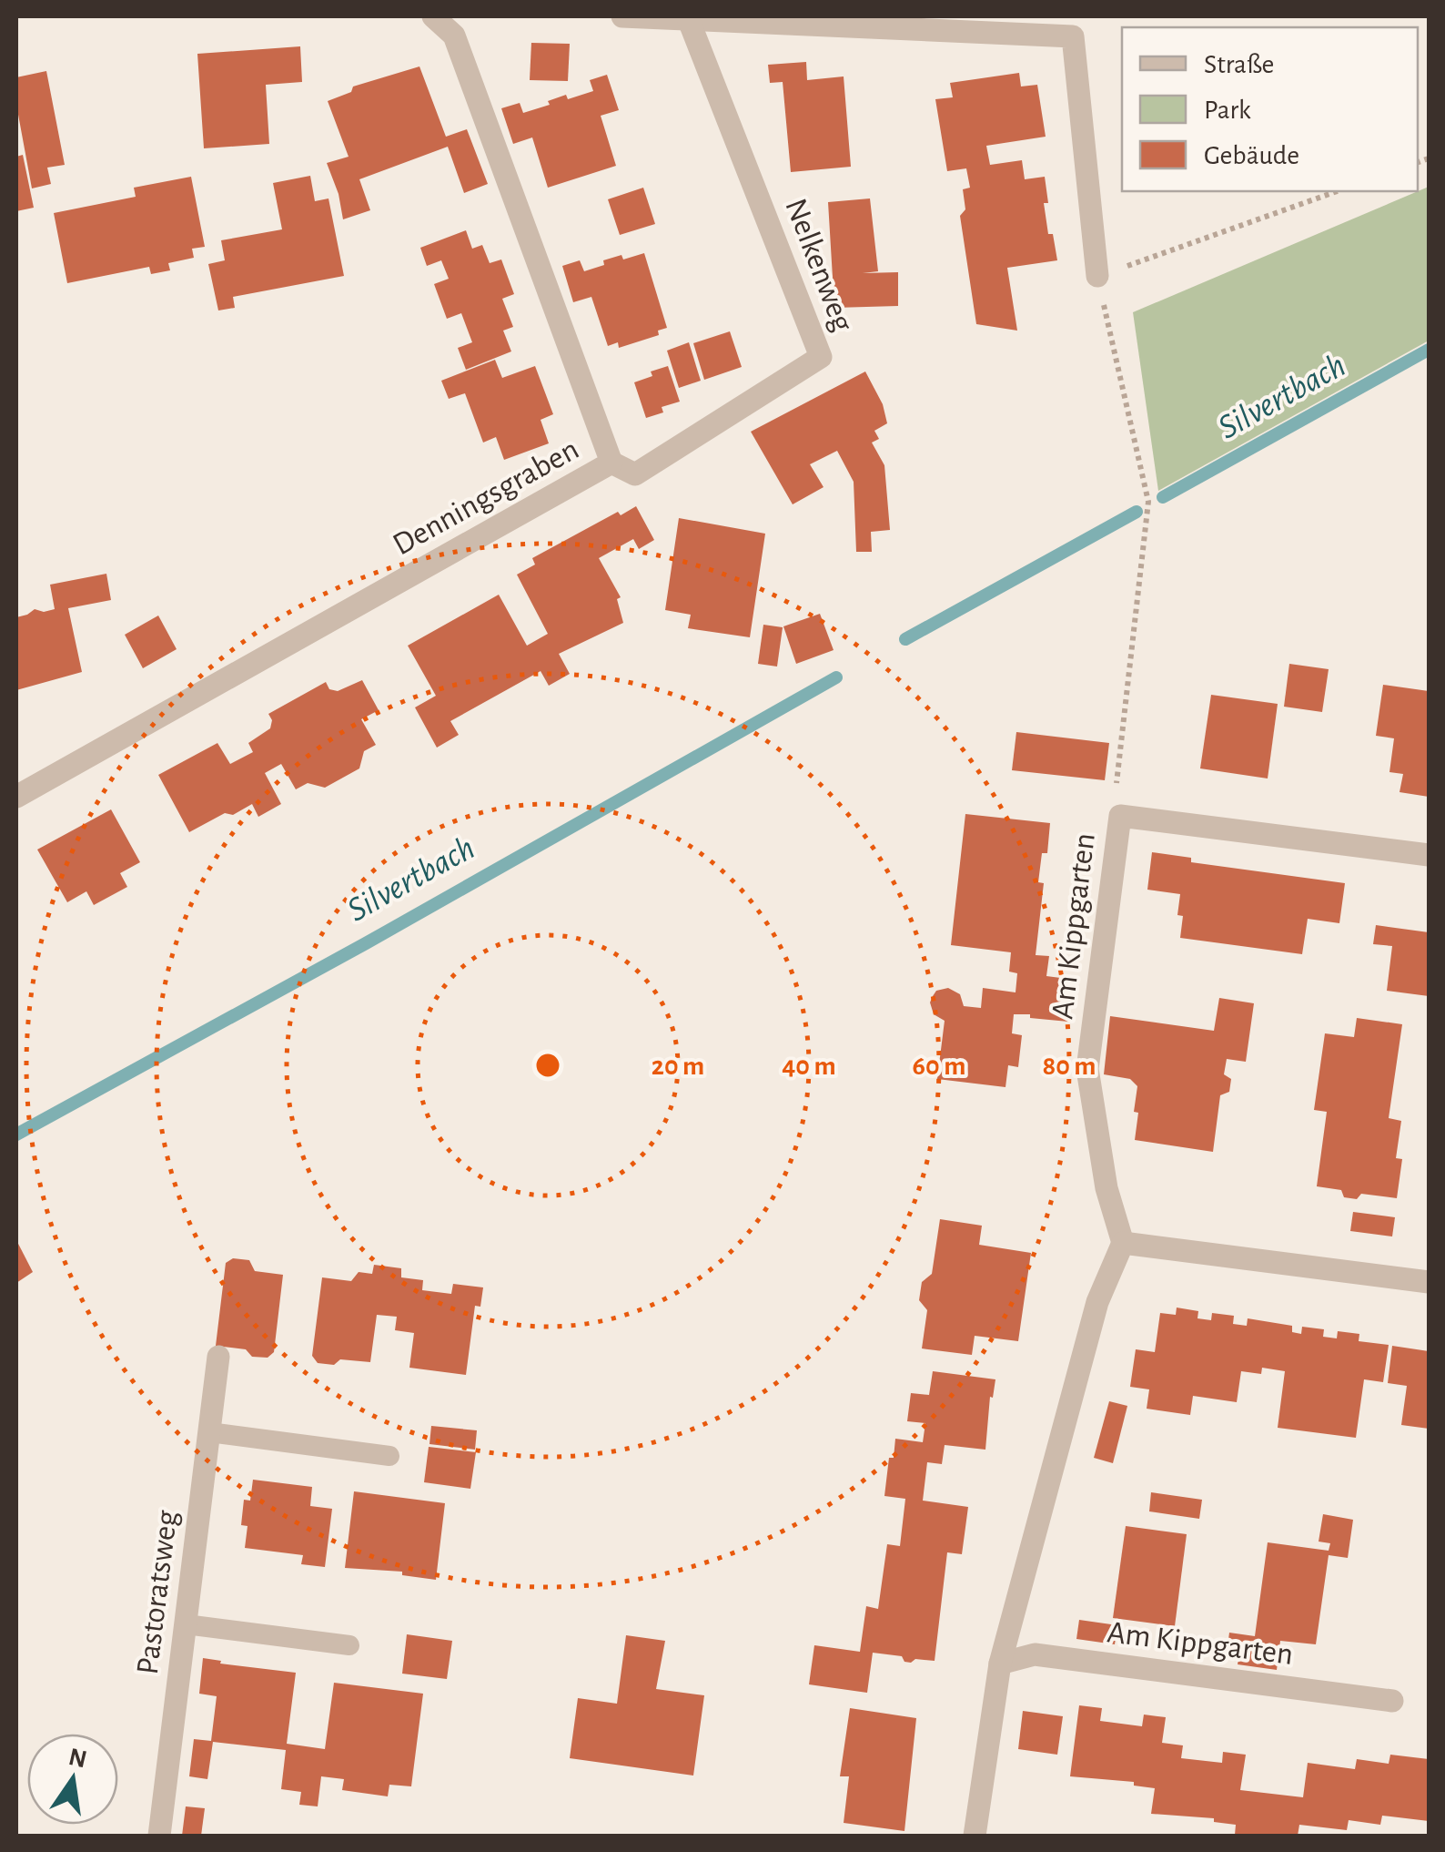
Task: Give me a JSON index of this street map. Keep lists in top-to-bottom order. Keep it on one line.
{"streets":{"street":["Nelkenweg","Denningsgraben","Am Kippgarten","Pastoratsweg"]},"crossings":[["Nelkenweg","Denningsgraben"]],"water":["Silvertbach"],"legend":["Straße","Park","Gebäude"],"north":"top","rings":["20 m","40 m","60 m","80 m"]}
